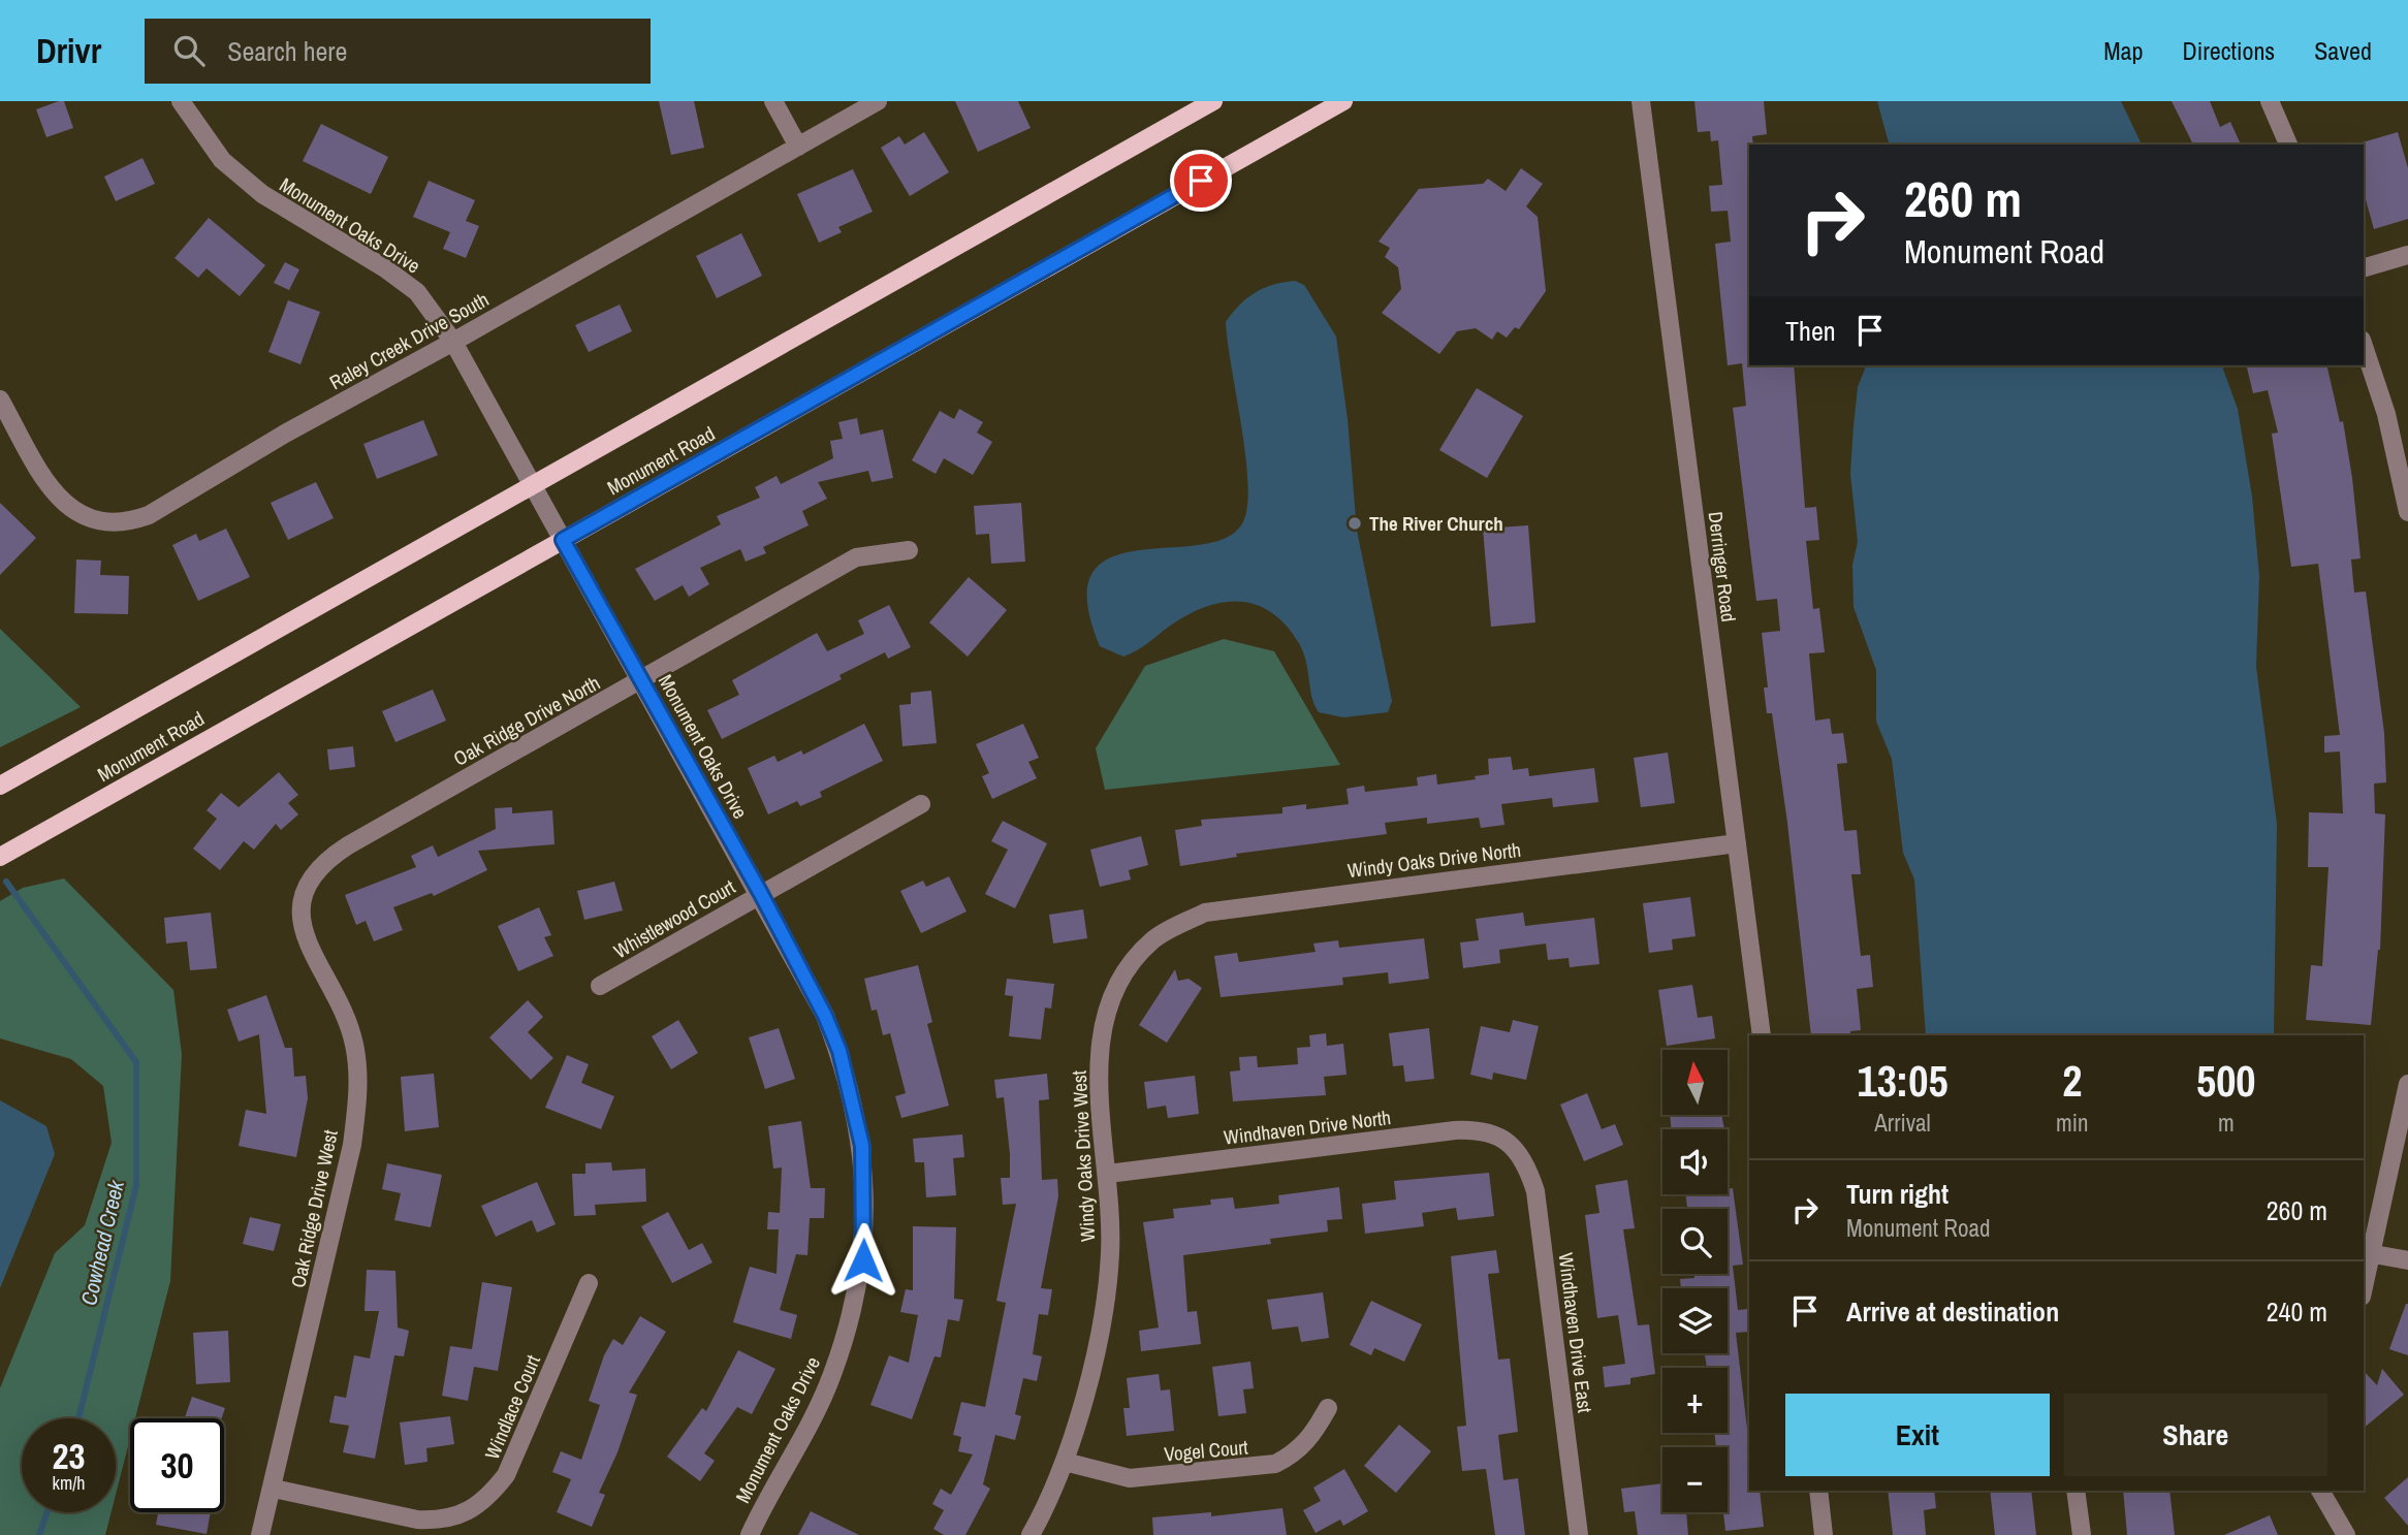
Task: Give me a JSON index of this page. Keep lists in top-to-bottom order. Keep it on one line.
{"streets":{"main road":["Monument Road"],"street":["Monument Oaks Drive","Raley Creek Drive South","Derringer Road","Oak Ridge Drive North","Windy Oaks Drive North","Whistlewood Court","Windhaven Drive North","Windy Oaks Drive West","Oak Ridge Drive West","Windhaven Drive East","Windlace Court","Vogel Court"]},"crossings":[["Monument Oaks Drive","Raley Creek Drive South"],["Monument Oaks Drive","Monument Road"],["Monument Oaks Drive","Oak Ridge Drive North"],["Monument Oaks Drive","Whistlewood Court"],["Derringer Road","Windy Oaks Drive North"],["Oak Ridge Drive North","Oak Ridge Drive West"],["Windy Oaks Drive North","Windy Oaks Drive West"],["Windhaven Drive North","Windy Oaks Drive West"],["Windhaven Drive North","Windhaven Drive East"],["Windy Oaks Drive West","Vogel Court"],["Oak Ridge Drive West","Windlace Court"]],"water":["Cowhead Creek"],"places":["The River Church"],"north":"top","page":{"header":"Drivr","search":"Search here","nav":["Map","Directions","Saved"],"turn":["260 m","Monument Road"],"then":"Then","eta":["13:05","Arrival","2","min","500","m"],"map_buttons":["+","−"],"list":[{"name":"Turn right","note":"Monument Road","value":"260 m"},{"name":"Arrive at destination","value":"240 m"}],"buttons":["Exit","Share"],"speed":"23 km/h","limit":"30"}}
